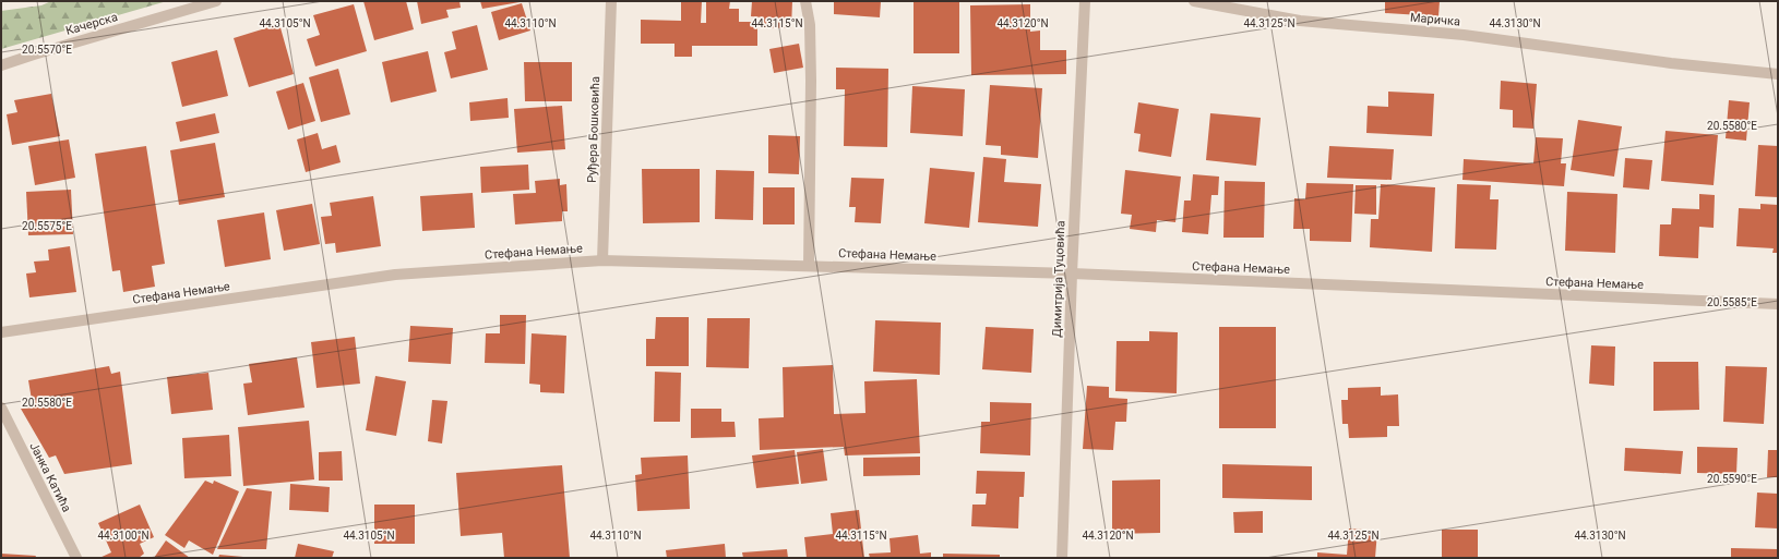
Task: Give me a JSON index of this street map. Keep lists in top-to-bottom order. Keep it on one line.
{"streets":{"street":["Маричка","Качерска","Руђера Бошковића","Стефана Немање","Димитрија Туцовића","Јанка Катића"]},"crossings":[["Руђера Бошковића","Стефана Немање"],["Стефана Немање","Димитрија Туцовића"]],"coordinates":["44.3105°N","44.3110°N","44.3115°N","44.3120°N","44.3125°N","44.3130°N","20.5570°E","20.5580°E","20.5575°E","20.5585°E","20.5590°E","44.3100°N"]}
